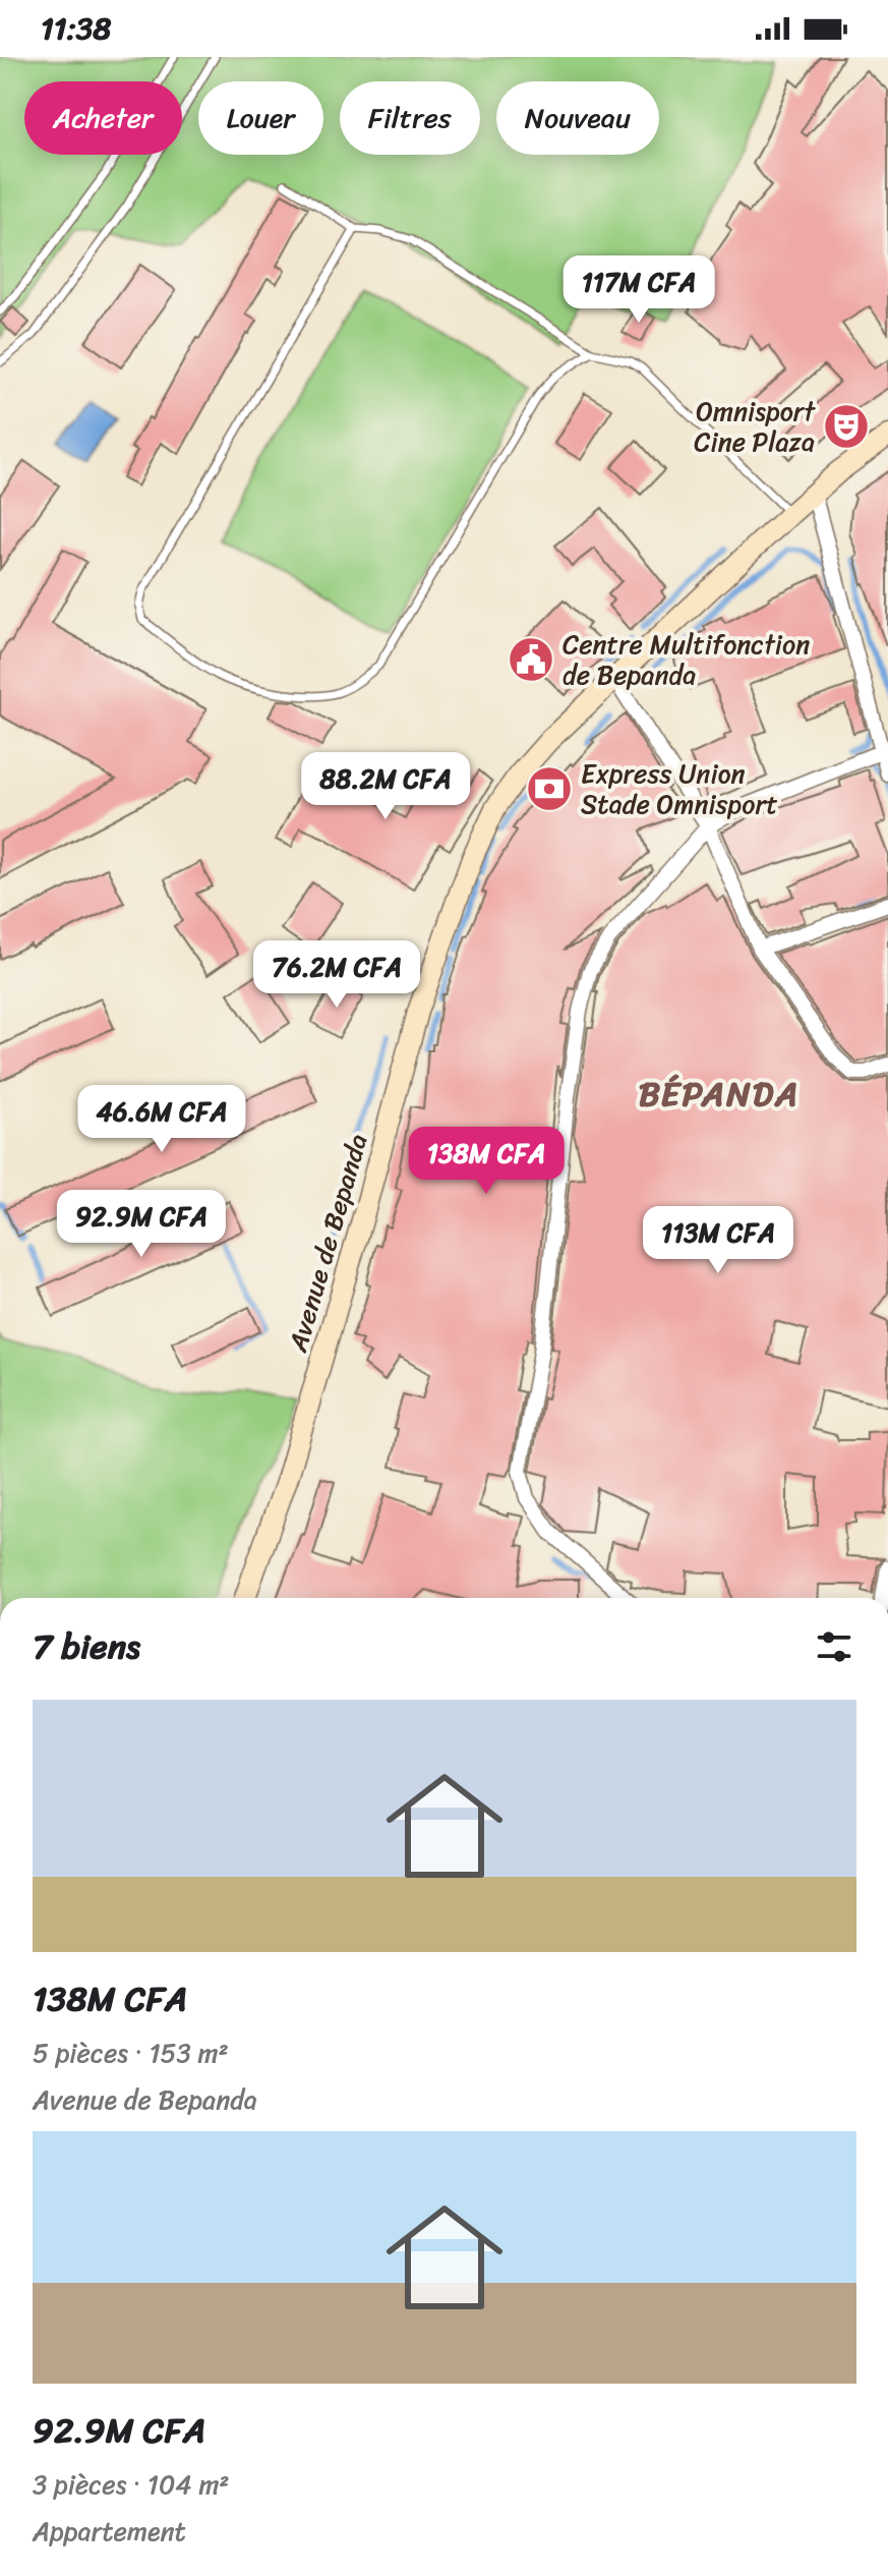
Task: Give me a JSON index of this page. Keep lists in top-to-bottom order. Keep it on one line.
{"streets":{"main road":["Avenue de Bepanda"]},"districts":["BÉPANDA"],"places":{"theatre":["Omnisport Cine Plaza"],"public building":["Centre Multifonction de Bepanda"],"bank":["Express Union Stade Omnisport"]},"page":{"status":"11:38","chip":["Acheter","Louer","Filtres","Nouveau"],"price":["117M CFA","88.2M CFA","76.2M CFA","46.6M CFA","138M CFA","92.9M CFA","113M CFA"],"heading":"7 biens","list":[{"name":"138M CFA","note":"5 pièces · 153 m² · Avenue de Bepanda"},{"name":"92.9M CFA","note":"3 pièces · 104 m² · Appartement"}]}}
